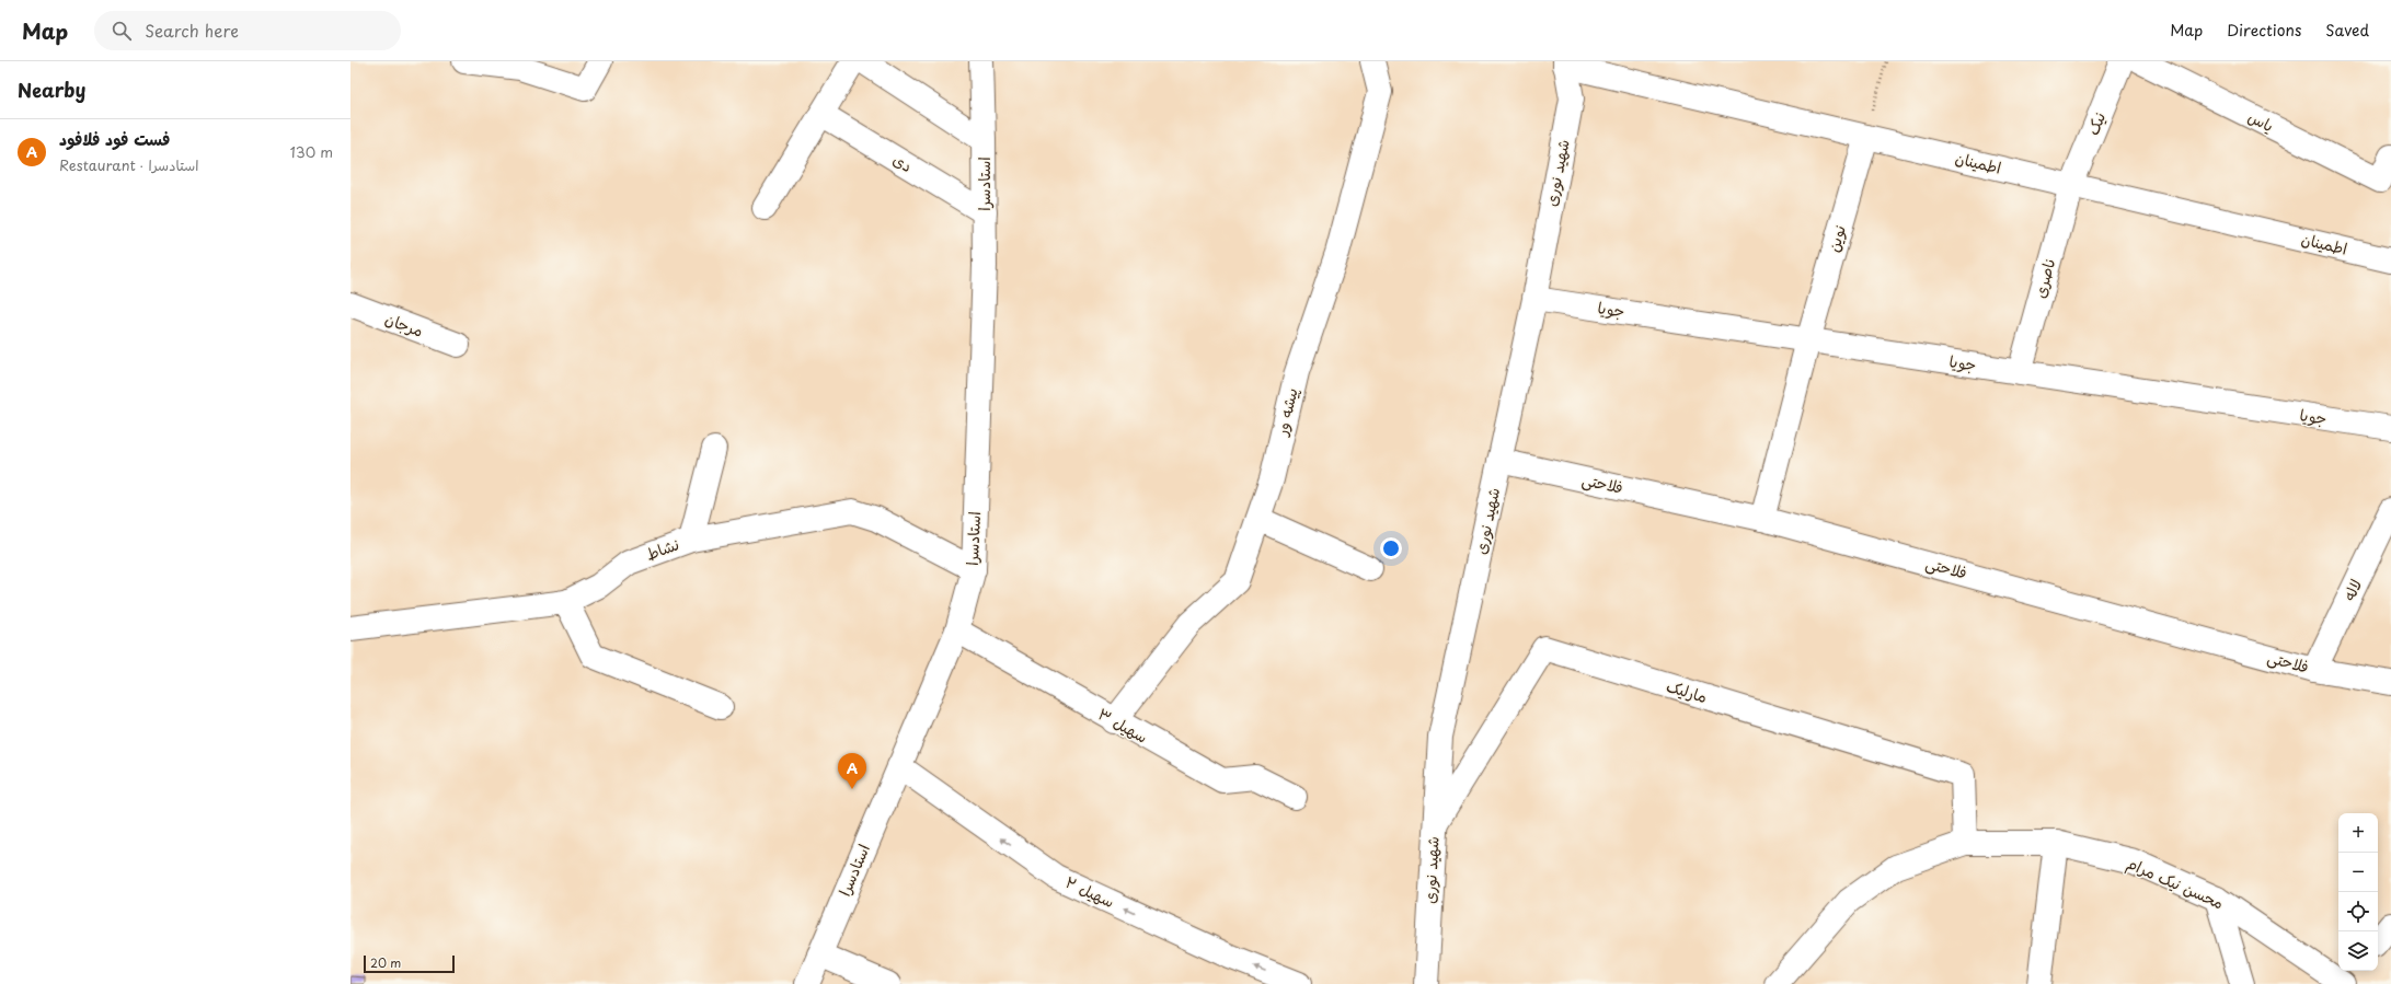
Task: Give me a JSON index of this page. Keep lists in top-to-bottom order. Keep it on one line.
{"streets":{"street":["یاس","نیک","دی","اطمینان","شهید نوری","استادسرا","نوین","ناصری","جویا","مرجان","پیشه ور","فلاحتی","نشاط","لاله","مارلیک","سهیل ۳","محسن نیک مرام","سهیل ۲"]},"crossings":[["نیک","اطمینان"],["نیک","ناصری"],["دی","استادسرا"],["اطمینان","شهید نوری"],["اطمینان","نوین"],["اطمینان","ناصری"],["شهید نوری","جویا"],["شهید نوری","فلاحتی"],["شهید نوری","مارلیک"],["استادسرا","نشاط"],["استادسرا","سهیل ۳"],["استادسرا","سهیل ۲"],["نوین","جویا"],["نوین","فلاحتی"],["ناصری","جویا"],["پیشه ور","سهیل ۳"],["فلاحتی","لاله"],["مارلیک","محسن نیک مرام"]],"one_way":["سهیل ۲"],"scale_bar":"20 m","page":{"header":"Map","search":"Search here","nav":["Map","Directions","Saved"],"heading":"Nearby","list":[{"mark":"A","name":"فست فود فلافود","note":"Restaurant · استادسرا","value":"130 m"}],"pins":"A","map_buttons":["+","−"],"scale":"20 m"}}
